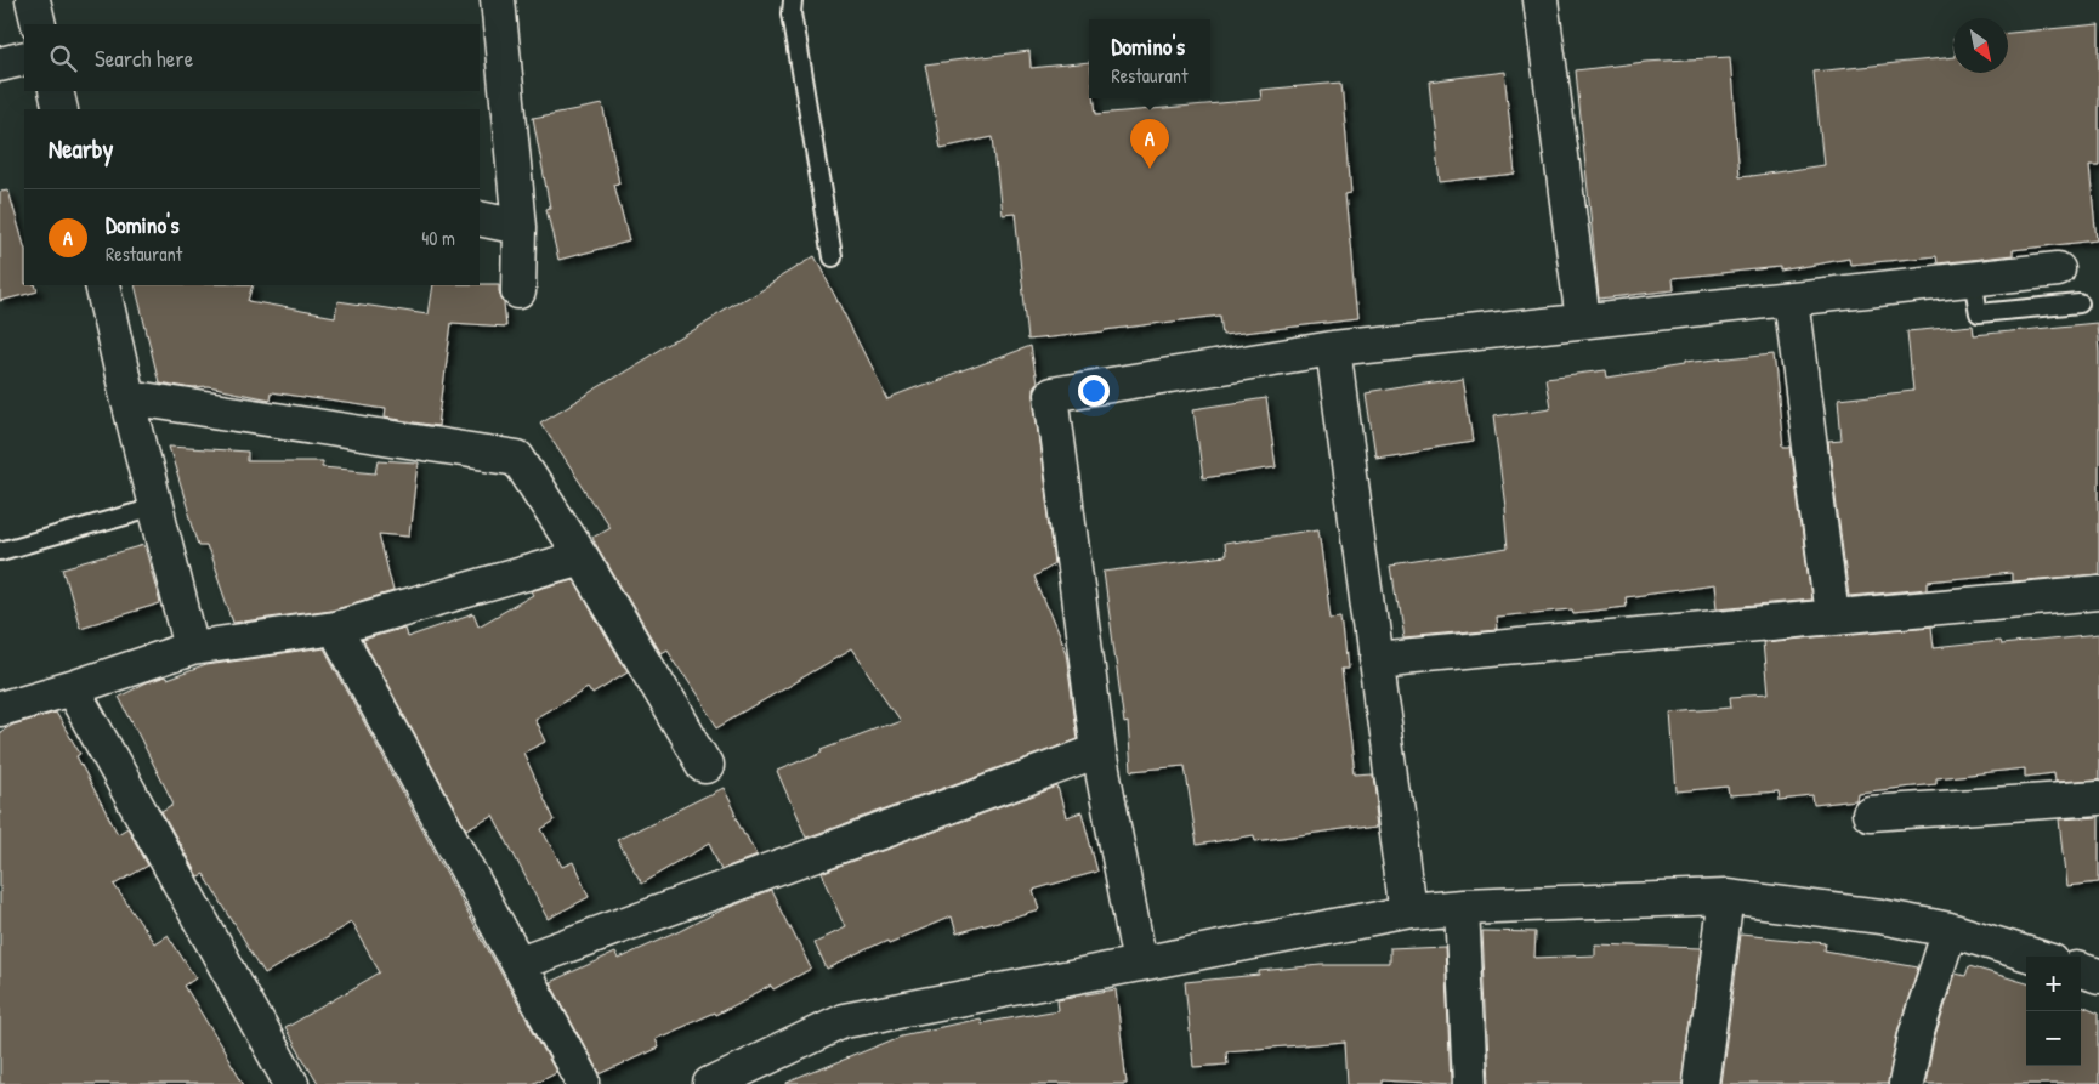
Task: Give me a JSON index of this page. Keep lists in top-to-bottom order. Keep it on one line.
{"north":"bottom right","page":{"popup":["Domino's","Restaurant"],"search":"Search here","heading":"Nearby","pins":"A","list":[{"mark":"A","name":"Domino's","note":"Restaurant","value":"40 m"}],"map_buttons":["+","−"]}}
